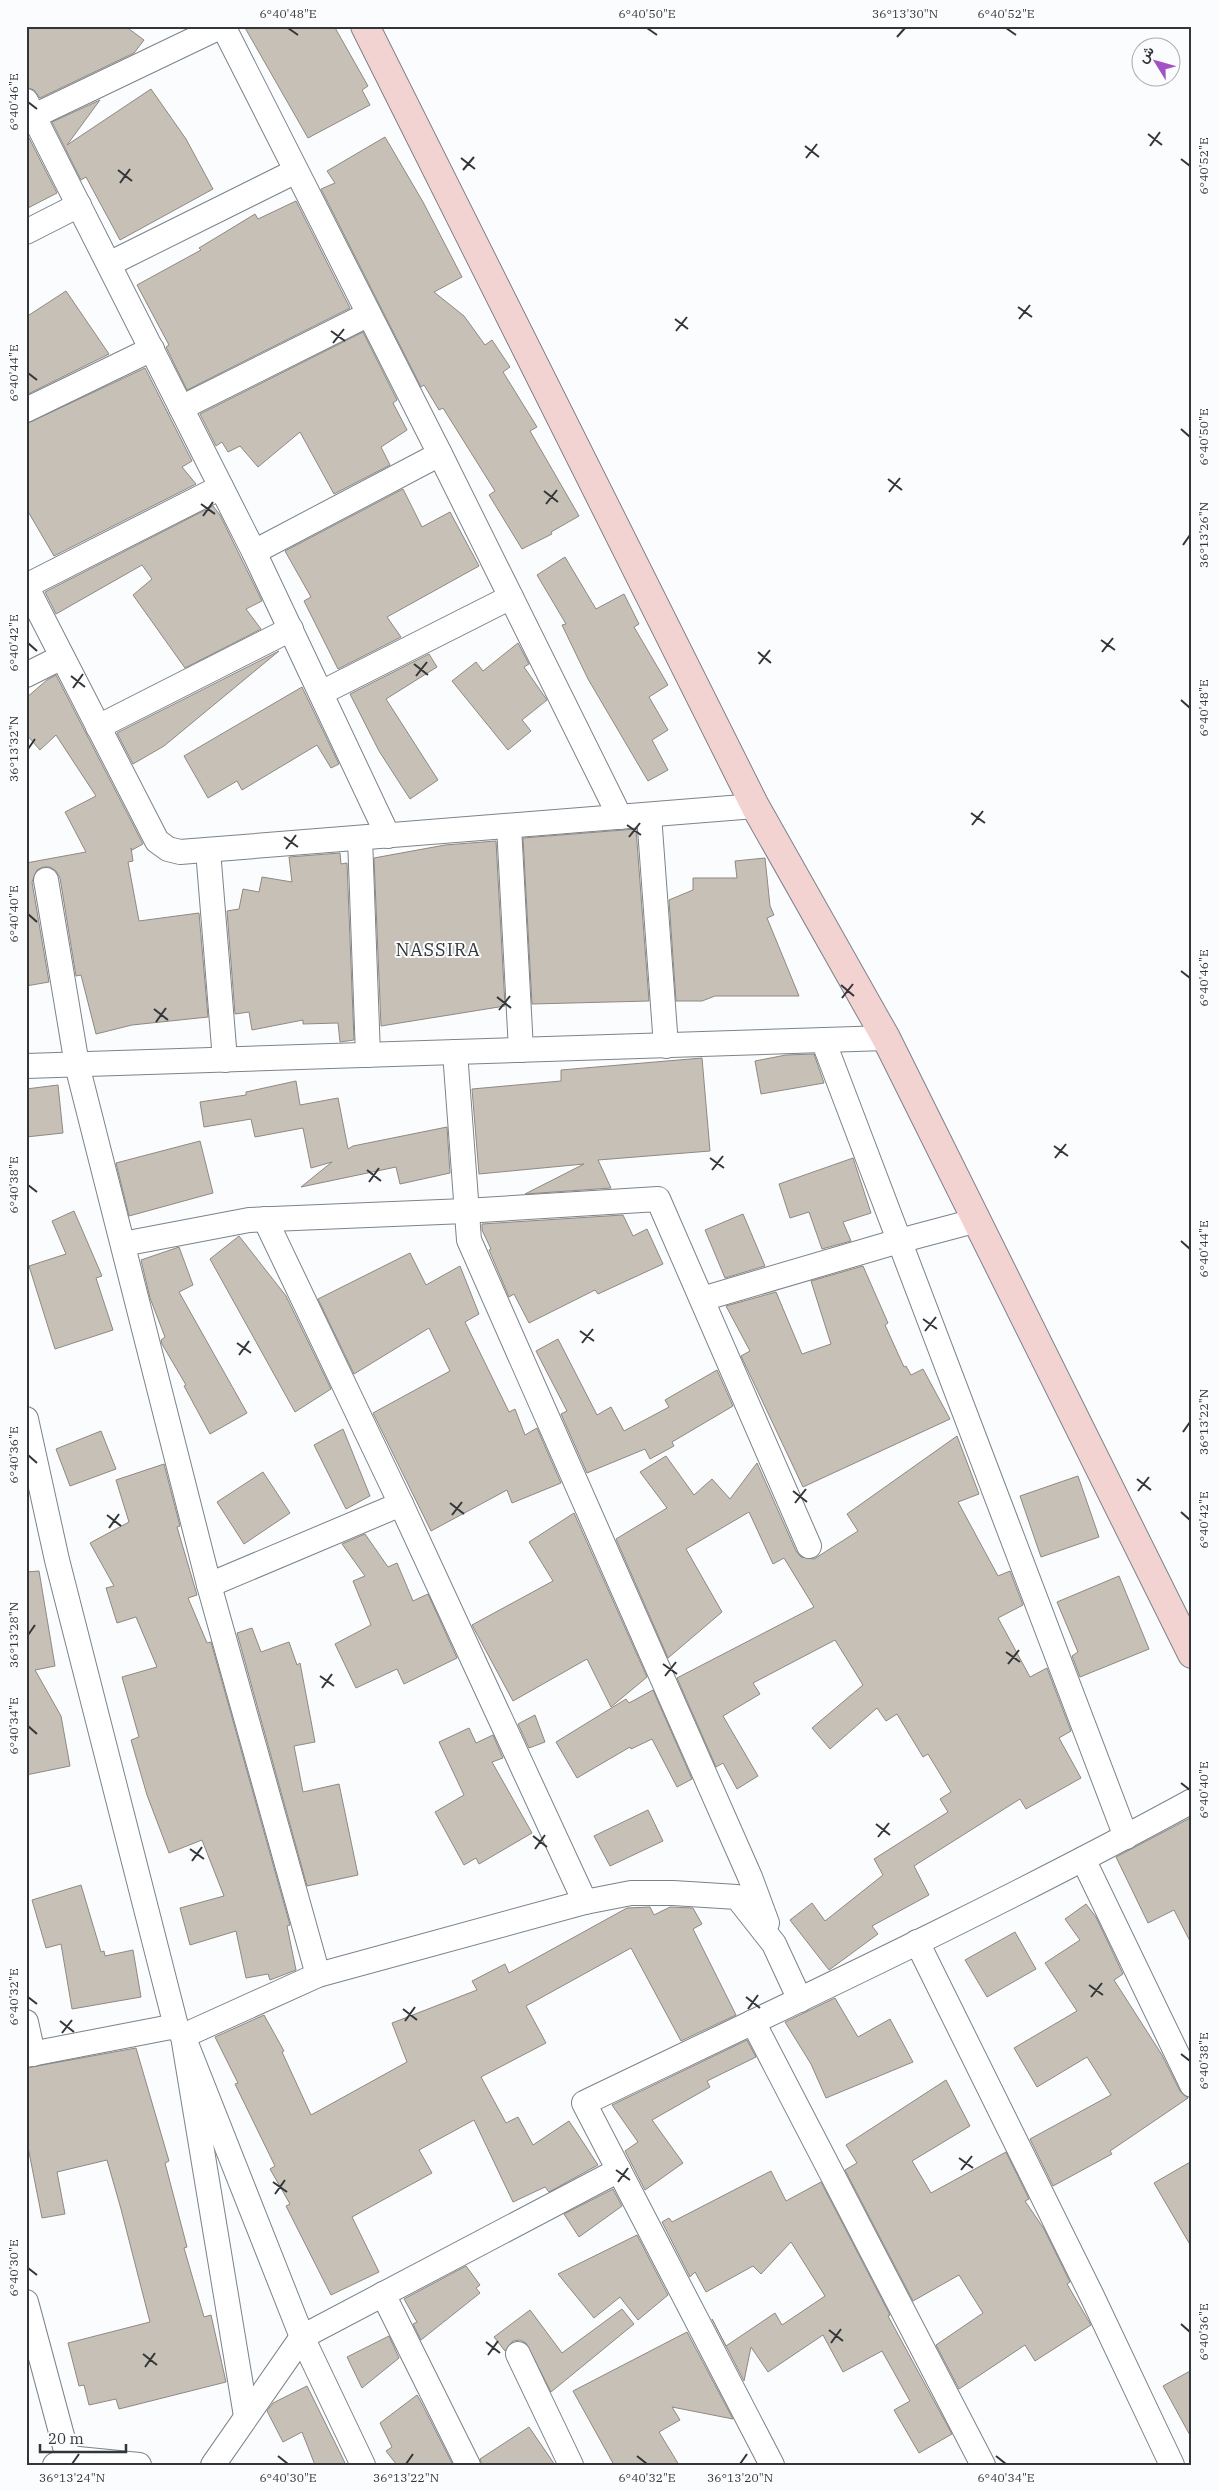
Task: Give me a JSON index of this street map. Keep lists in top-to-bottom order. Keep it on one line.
{"districts":["NASSIRA"],"scale_bar":"20 m","north":"top left","coordinates":["6°40'48\"E","6°40'50\"E","36°13'30\"N","6°40'52\"E","6°40'46\"E","6°40'44\"E","36°13'26\"N","6°40'42\"E","36°13'32\"N","6°40'40\"E","6°40'38\"E","36°13'22\"N","6°40'36\"E","36°13'28\"N","6°40'34\"E","6°40'32\"E","6°40'30\"E","36°13'24\"N","36°13'20\"N"]}
